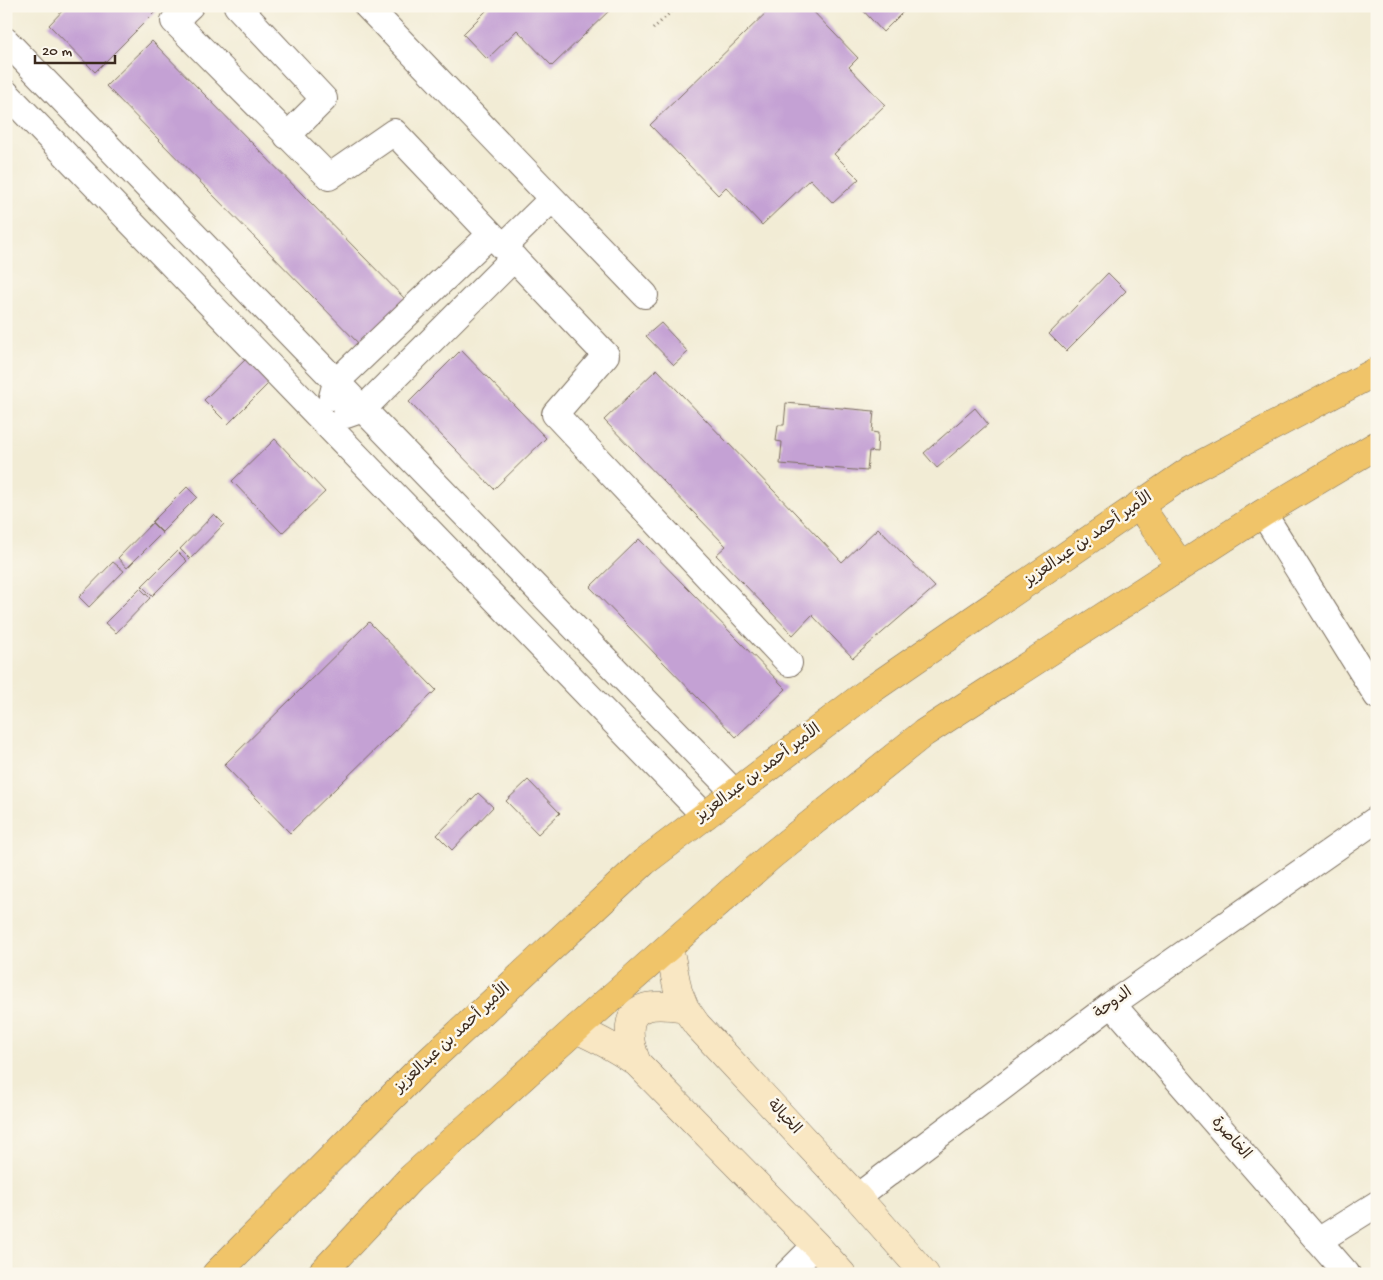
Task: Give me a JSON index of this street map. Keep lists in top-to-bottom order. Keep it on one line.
{"streets":{"main road":["الأمير أحمد بن عبدالعزيز"],"street":["الدوحة","الخيالة","الخاصرة"]},"crossings":[["الدوحة","الخيالة"],["الدوحة","الخاصرة"]],"scale_bar":"20 m"}
